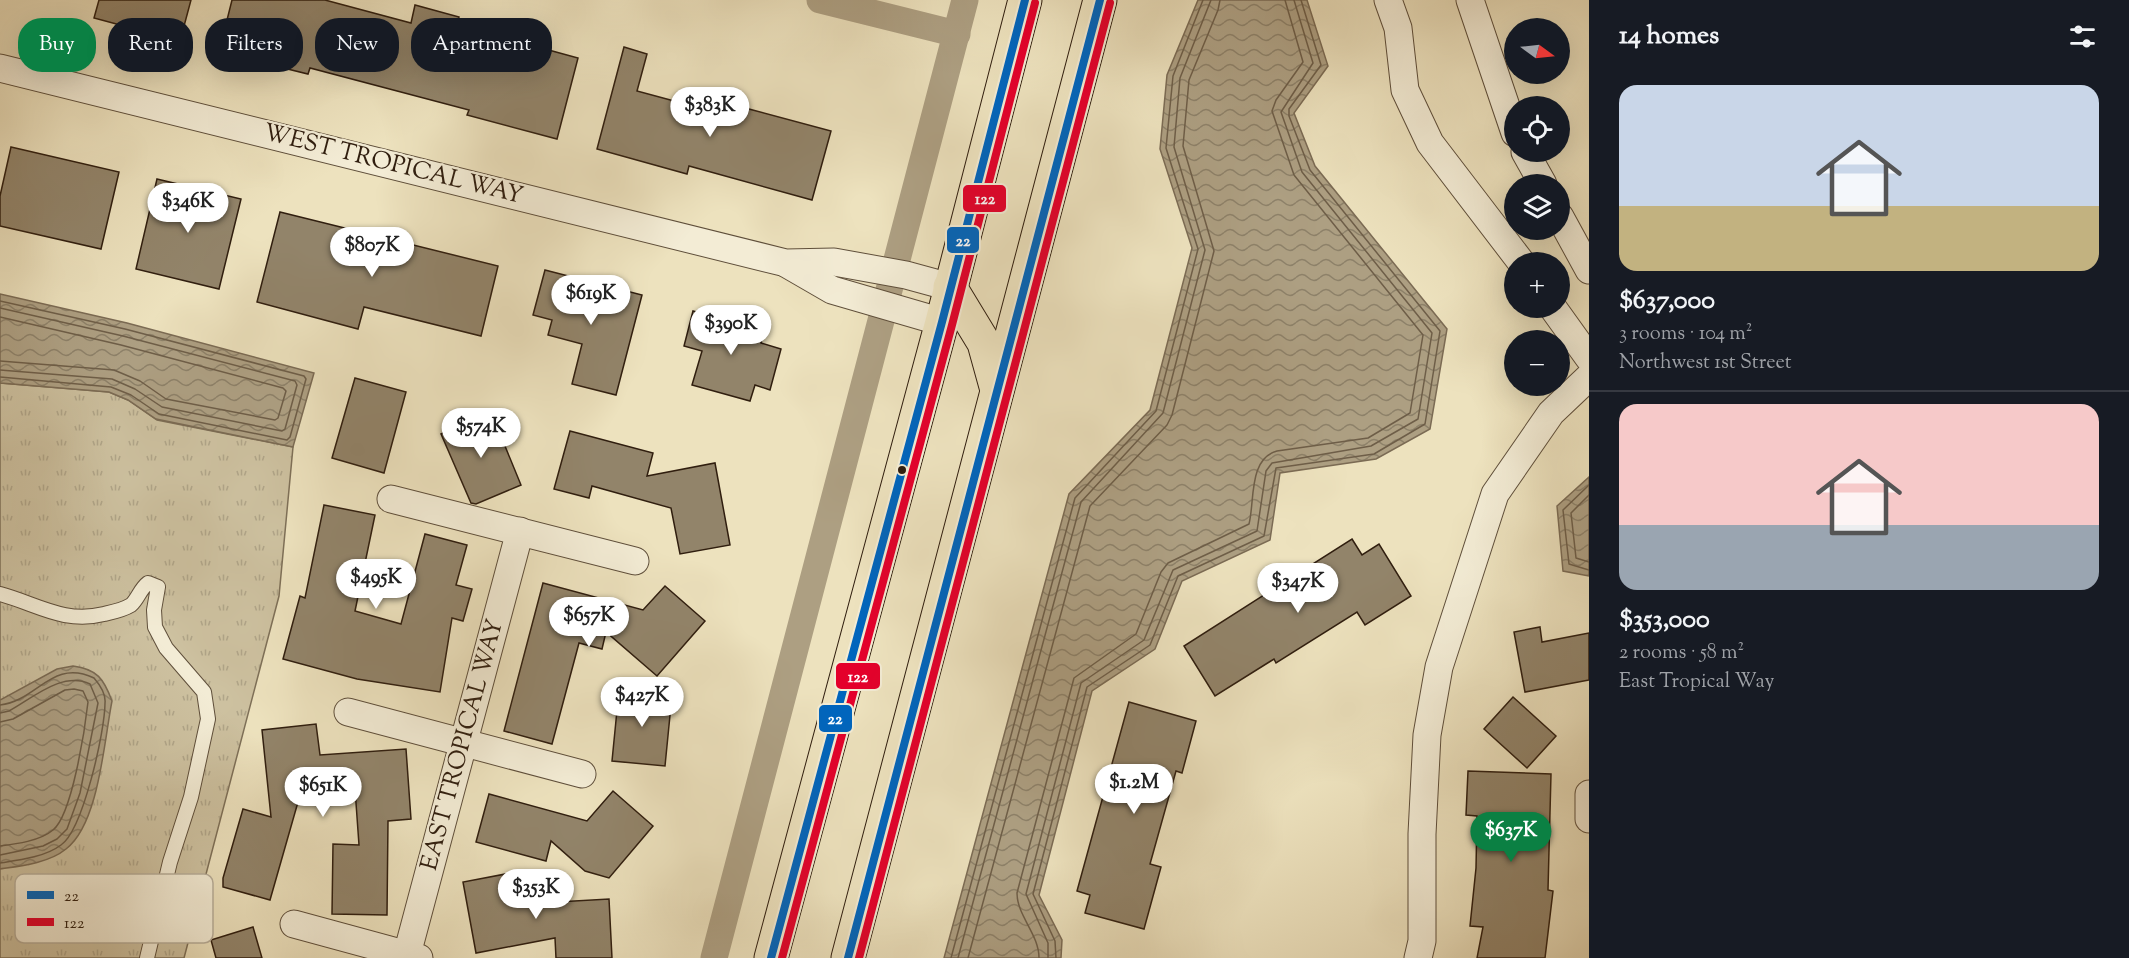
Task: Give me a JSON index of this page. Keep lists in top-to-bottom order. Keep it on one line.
{"streets":{"street":["WEST TROPICAL WAY","EAST TROPICAL WAY"]},"lines":["transit line 22","transit line 122"],"legend":["22","122"],"north":"right","page":{"heading":"14 homes","map_buttons":["+","−"],"chip":["Buy","Rent","Filters","New","Apartment"],"list":[{"name":"$637,000","note":"3 rooms · 104 m² · Northwest 1st Street"},{"name":"$353,000","note":"2 rooms · 58 m² · East Tropical Way"}],"price":["$383K","$346K","$807K","$619K","$390K","$574K","$495K","$347K","$657K","$427K","$1.2M","$651K","$637K","$353K"]}}
